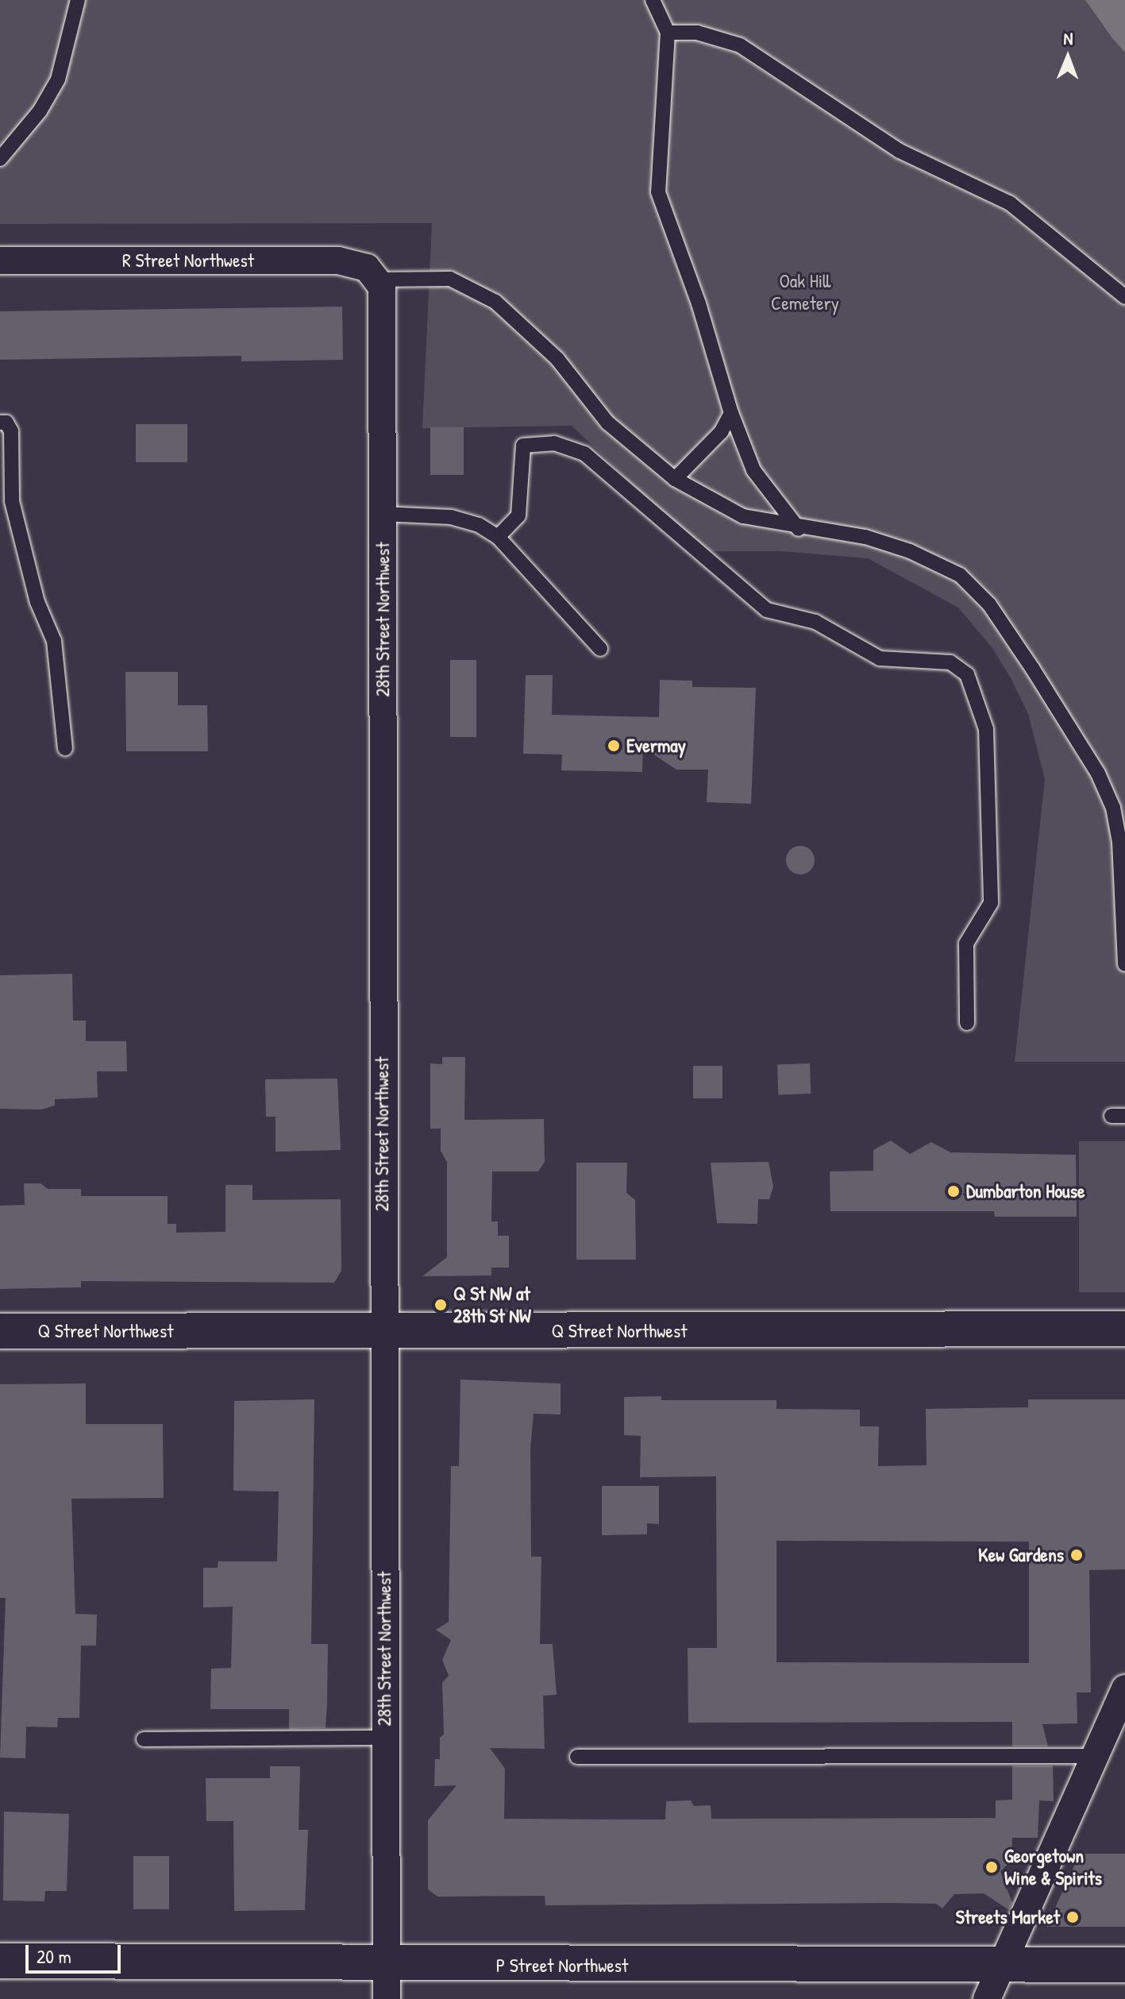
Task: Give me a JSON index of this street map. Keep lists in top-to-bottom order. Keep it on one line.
{"streets":{"main road":["Q Street Northwest","P Street Northwest"],"street":["R Street Northwest","28th Street Northwest"]},"crossings":[["R Street Northwest","28th Street Northwest"],["28th Street Northwest","Q Street Northwest"],["28th Street Northwest","P Street Northwest"]],"parks":["Oak Hill Cemetery"],"places":["Evermay","Dumbarton House","Q St NW at 28th St NW","Kew Gardens","Georgetown Wine & Spirits","Streets Market"],"scale_bar":"20 m","north":"top"}
